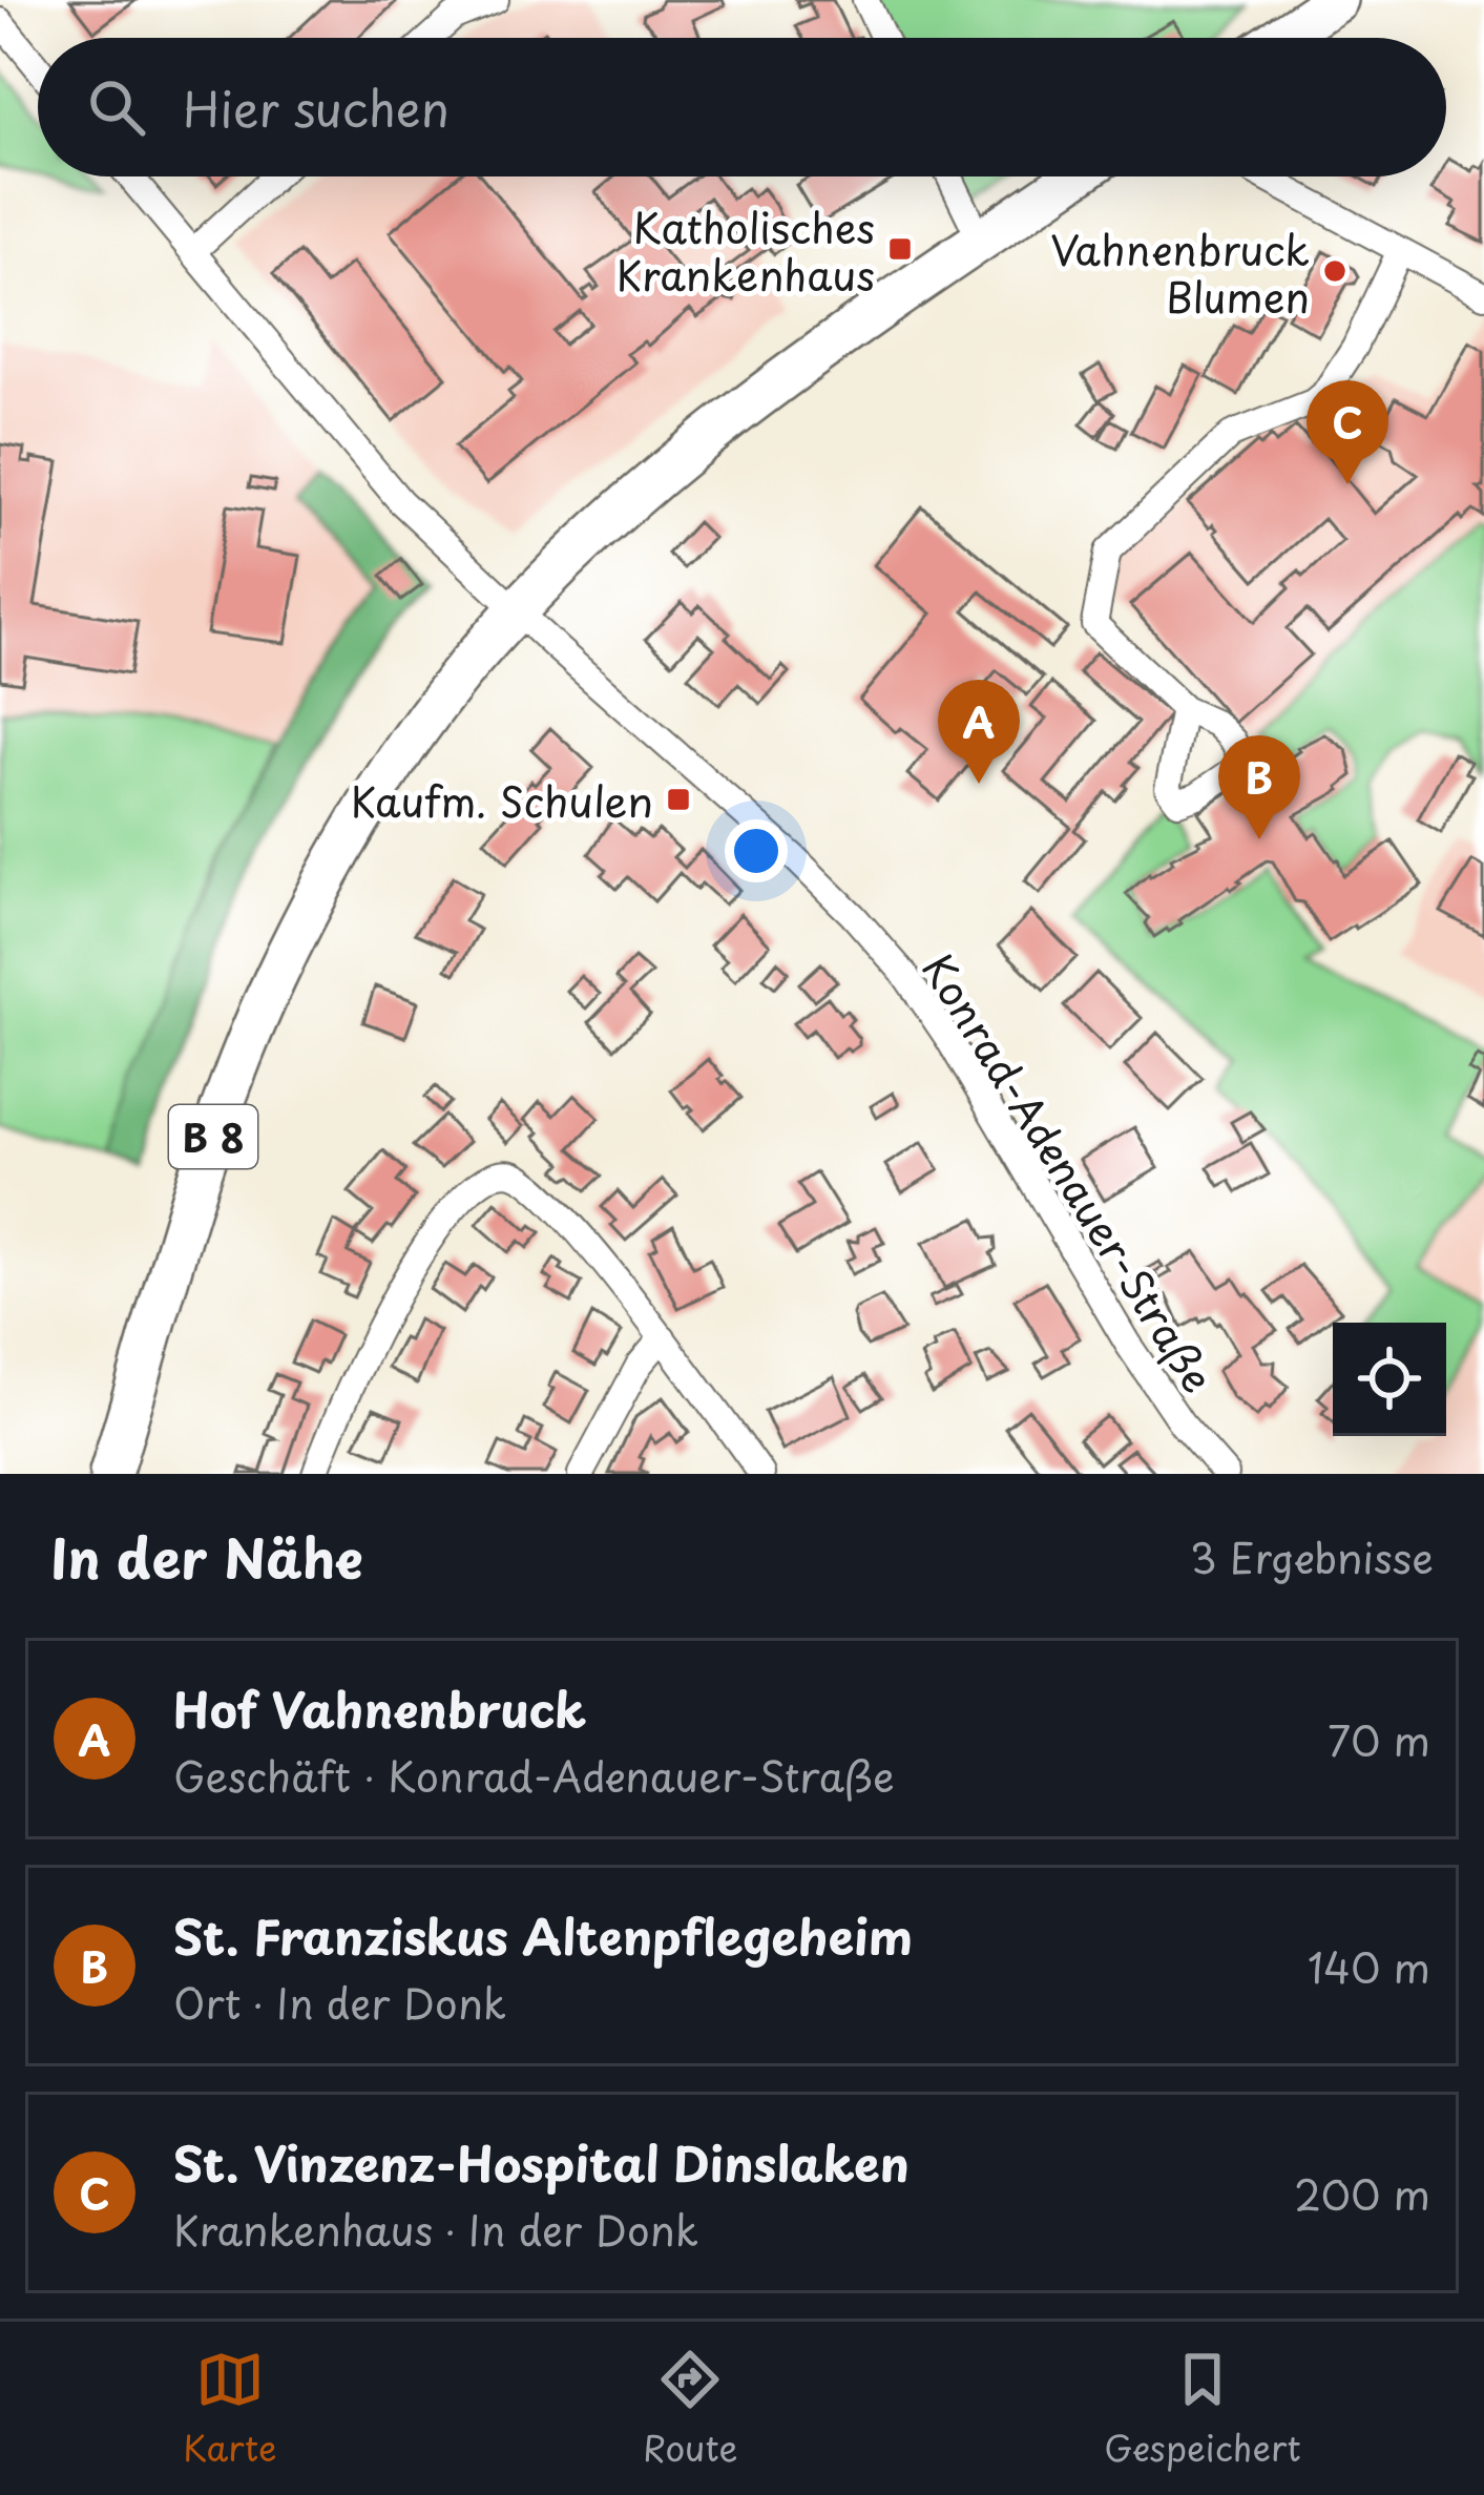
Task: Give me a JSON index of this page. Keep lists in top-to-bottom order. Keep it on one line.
{"streets":{"main road":["B 8"],"street":["Konrad-Adenauer-Straße"]},"crossings":[["B 8","Konrad-Adenauer-Straße"]],"places":{"transit":["Katholisches Krankenhaus","Kaufm. Schulen"],"other":["Vahnenbruck Blumen"]},"page":{"search":"Hier suchen","pins":["C","A","B"],"heading":["In der Nähe","3 Ergebnisse"],"list":[{"mark":"A","name":"Hof Vahnenbruck","note":"Geschäft · Konrad-Adenauer-Straße","value":"70 m"},{"mark":"B","name":"St. Franziskus Altenpflegeheim","note":"Ort · In der Donk","value":"140 m"},{"mark":"C","name":"St. Vinzenz-Hospital Dinslaken","note":"Krankenhaus · In der Donk","value":"200 m"}],"nav":["Karte","Route","Gespeichert"]}}
